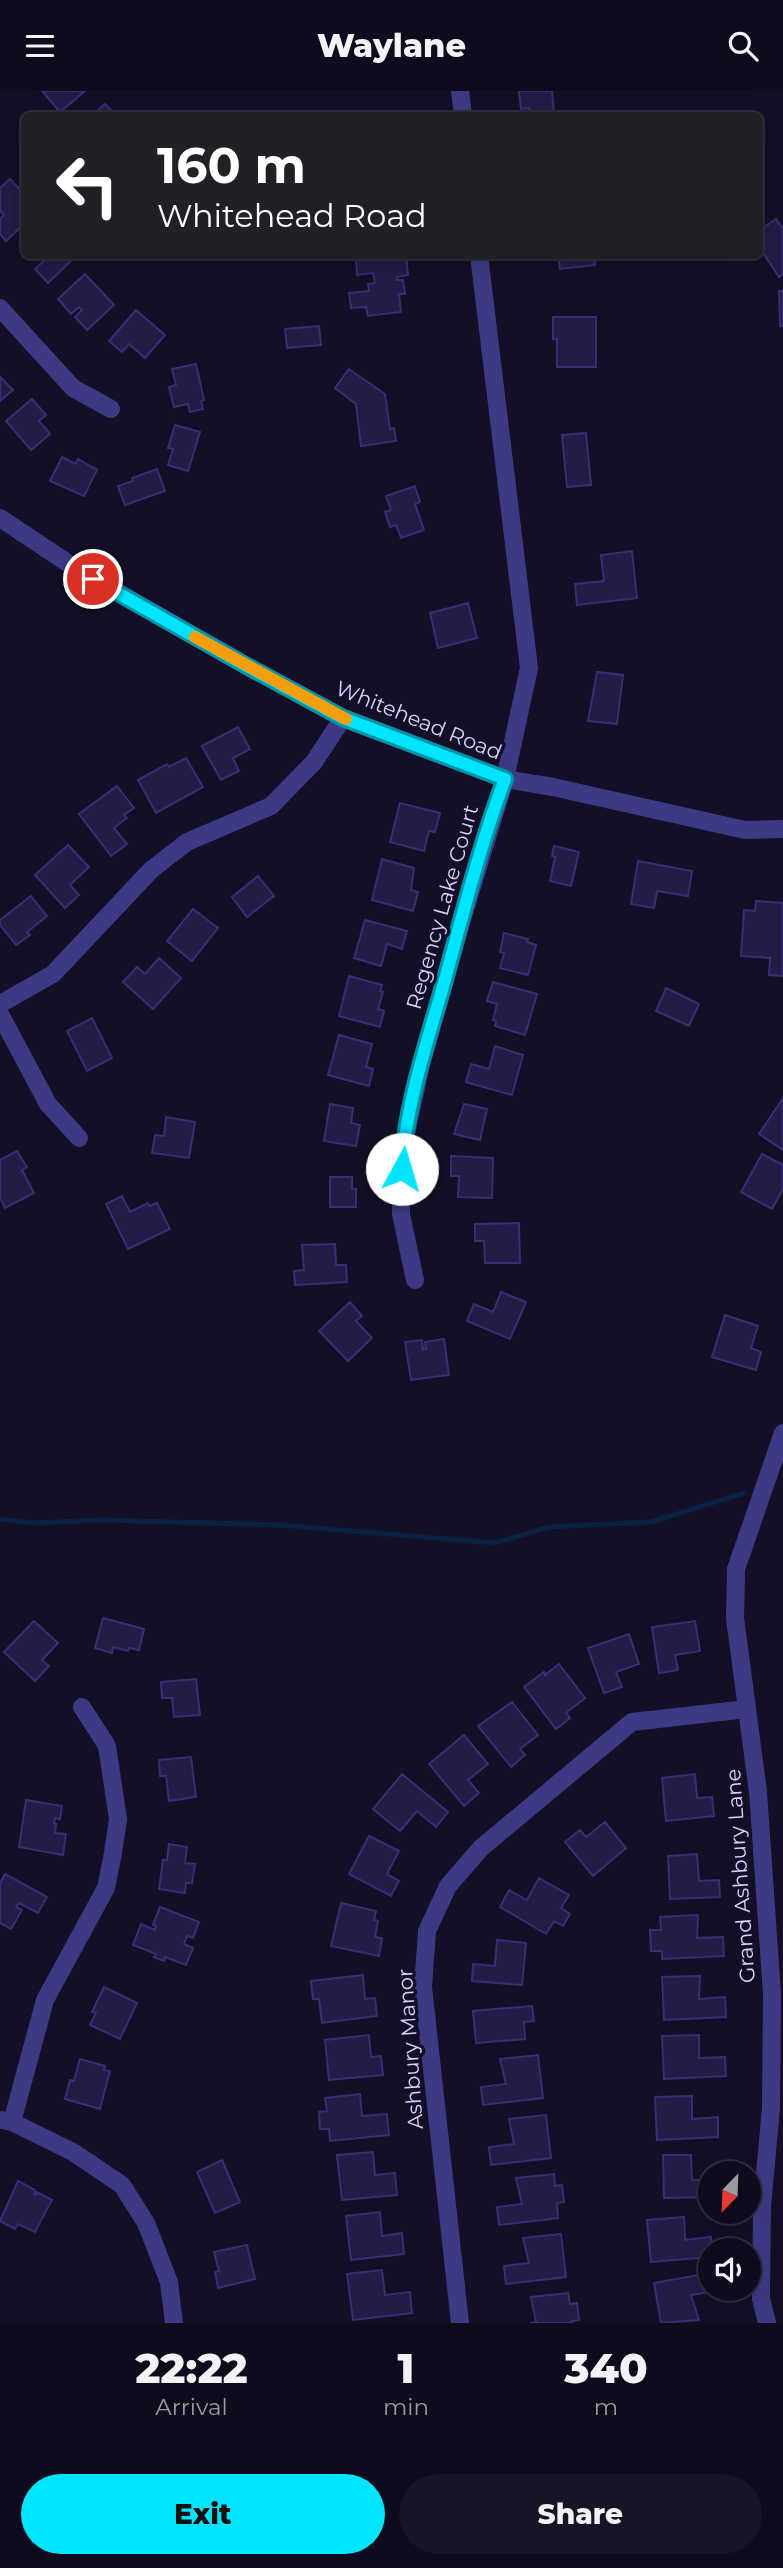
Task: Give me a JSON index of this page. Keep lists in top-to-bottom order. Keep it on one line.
{"streets":{"street":["Whitehead Road","Regency Lake Court","Grand Ashbury Lane","Ashbury Manor"]},"crossings":[["Whitehead Road","Regency Lake Court"],["Grand Ashbury Lane","Ashbury Manor"]],"north":"bottom left","page":{"header":"Waylane","turn":["160 m","Whitehead Road"],"eta":["22:22","Arrival","1","min","340","m"],"buttons":["Exit","Share"]}}
